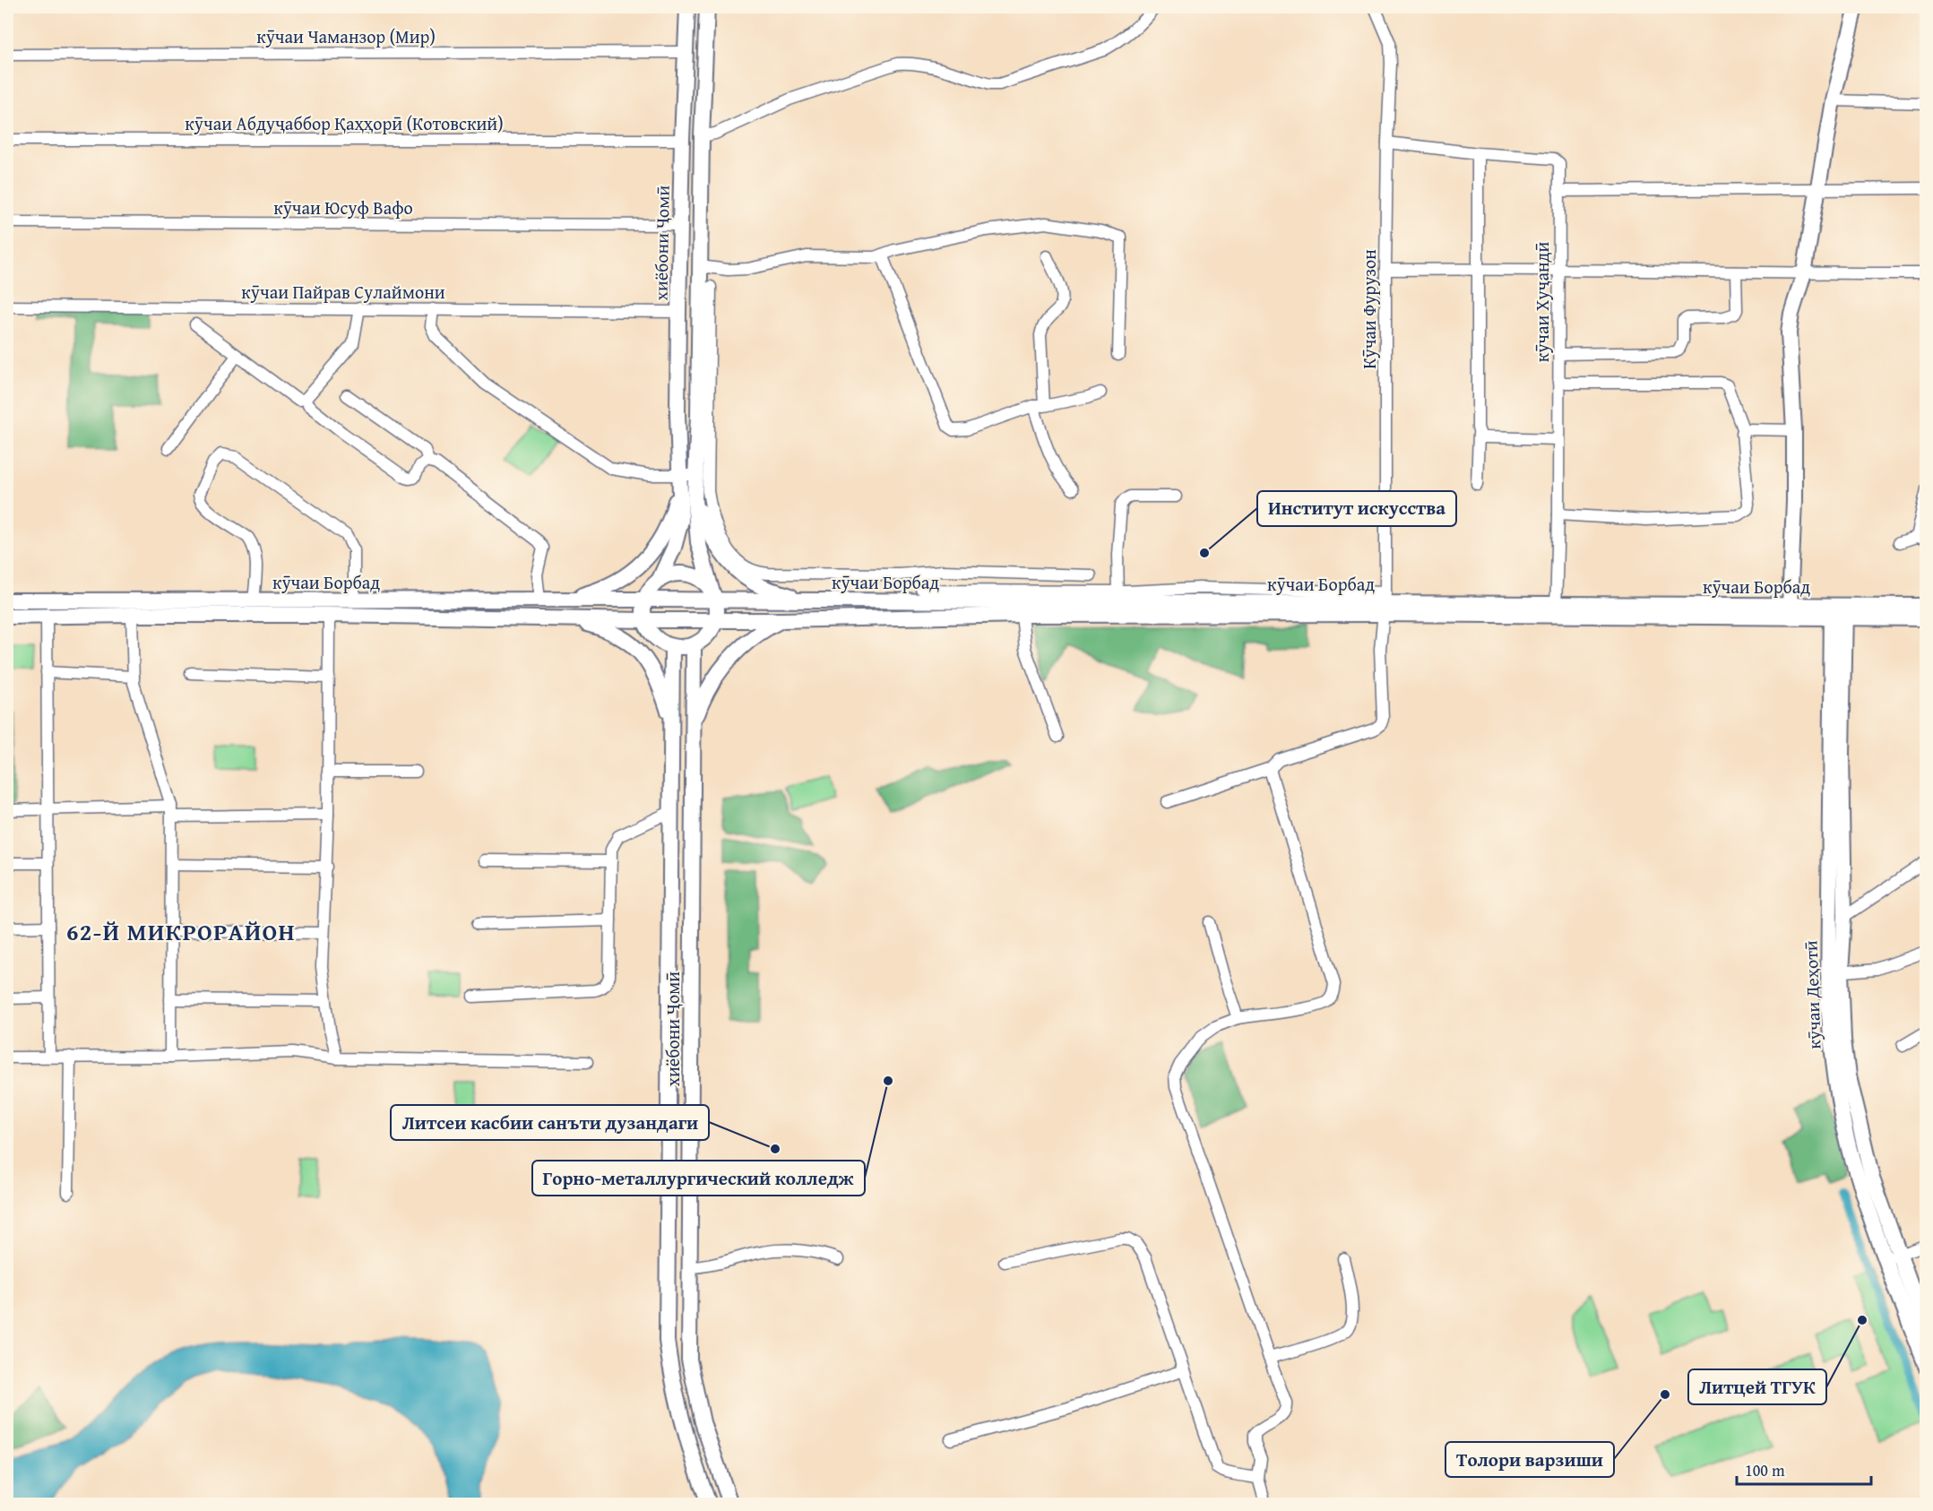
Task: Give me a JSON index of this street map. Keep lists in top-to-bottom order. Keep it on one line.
{"streets":{"main road":["хиёбони Ҷомӣ","кӯчаи Борбад","кӯчаи Деҳотӣ"],"street":["кӯчаи Чаманзор (Мир)","кӯчаи Абдуҷаббор Қаҳҳорӣ (Котовский)","кӯчаи Юсуф Вафо","кӯчаи Пайрав Сулаймони","кӯчаи Хуҷандӣ","Кӯчаи Фурузон"]},"crossings":[["кӯчаи Чаманзор (Мир)","хиёбони Ҷомӣ"],["кӯчаи Абдуҷаббор Қаҳҳорӣ (Котовский)","хиёбони Ҷомӣ"],["кӯчаи Юсуф Вафо","хиёбони Ҷомӣ"],["хиёбони Ҷомӣ","кӯчаи Пайрав Сулаймони"],["кӯчаи Хуҷандӣ","Кӯчаи Фурузон"],["кӯчаи Хуҷандӣ","кӯчаи Борбад"],["Кӯчаи Фурузон","кӯчаи Борбад"],["кӯчаи Борбад","кӯчаи Деҳотӣ"]],"districts":["62-Й МИКРОРАЙОН"],"places":["Институт искусства","Горно-металлургический колледж","Литсеи касбии санъти дузандаги","Литцей ТГУК","Толори варзиши"],"scale_bar":"100 m"}
